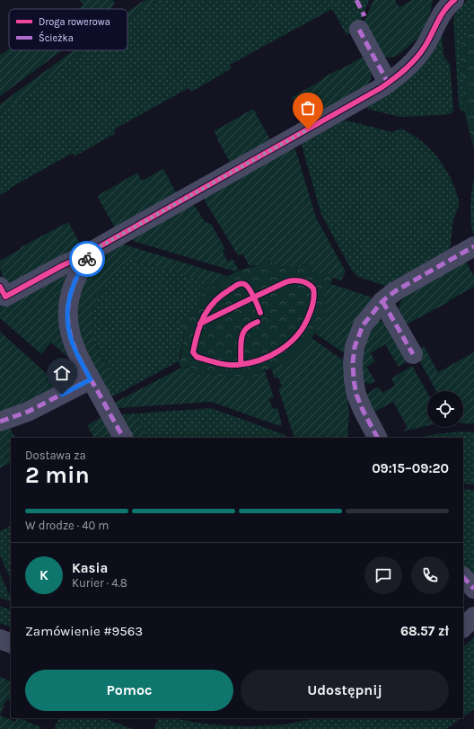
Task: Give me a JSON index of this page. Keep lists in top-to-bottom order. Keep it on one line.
{"legend":["Droga rowerowa","Ścieżka"],"page":{"heading":["2 min","Dostawa za","09:15–09:20"],"panel":["Kasia","Kurier · 4.8","Zamówienie #9563","68.57 zł"],"bar":"W drodze · 40 m","round":"K","buttons":["Pomoc","Udostępnij"]}}
